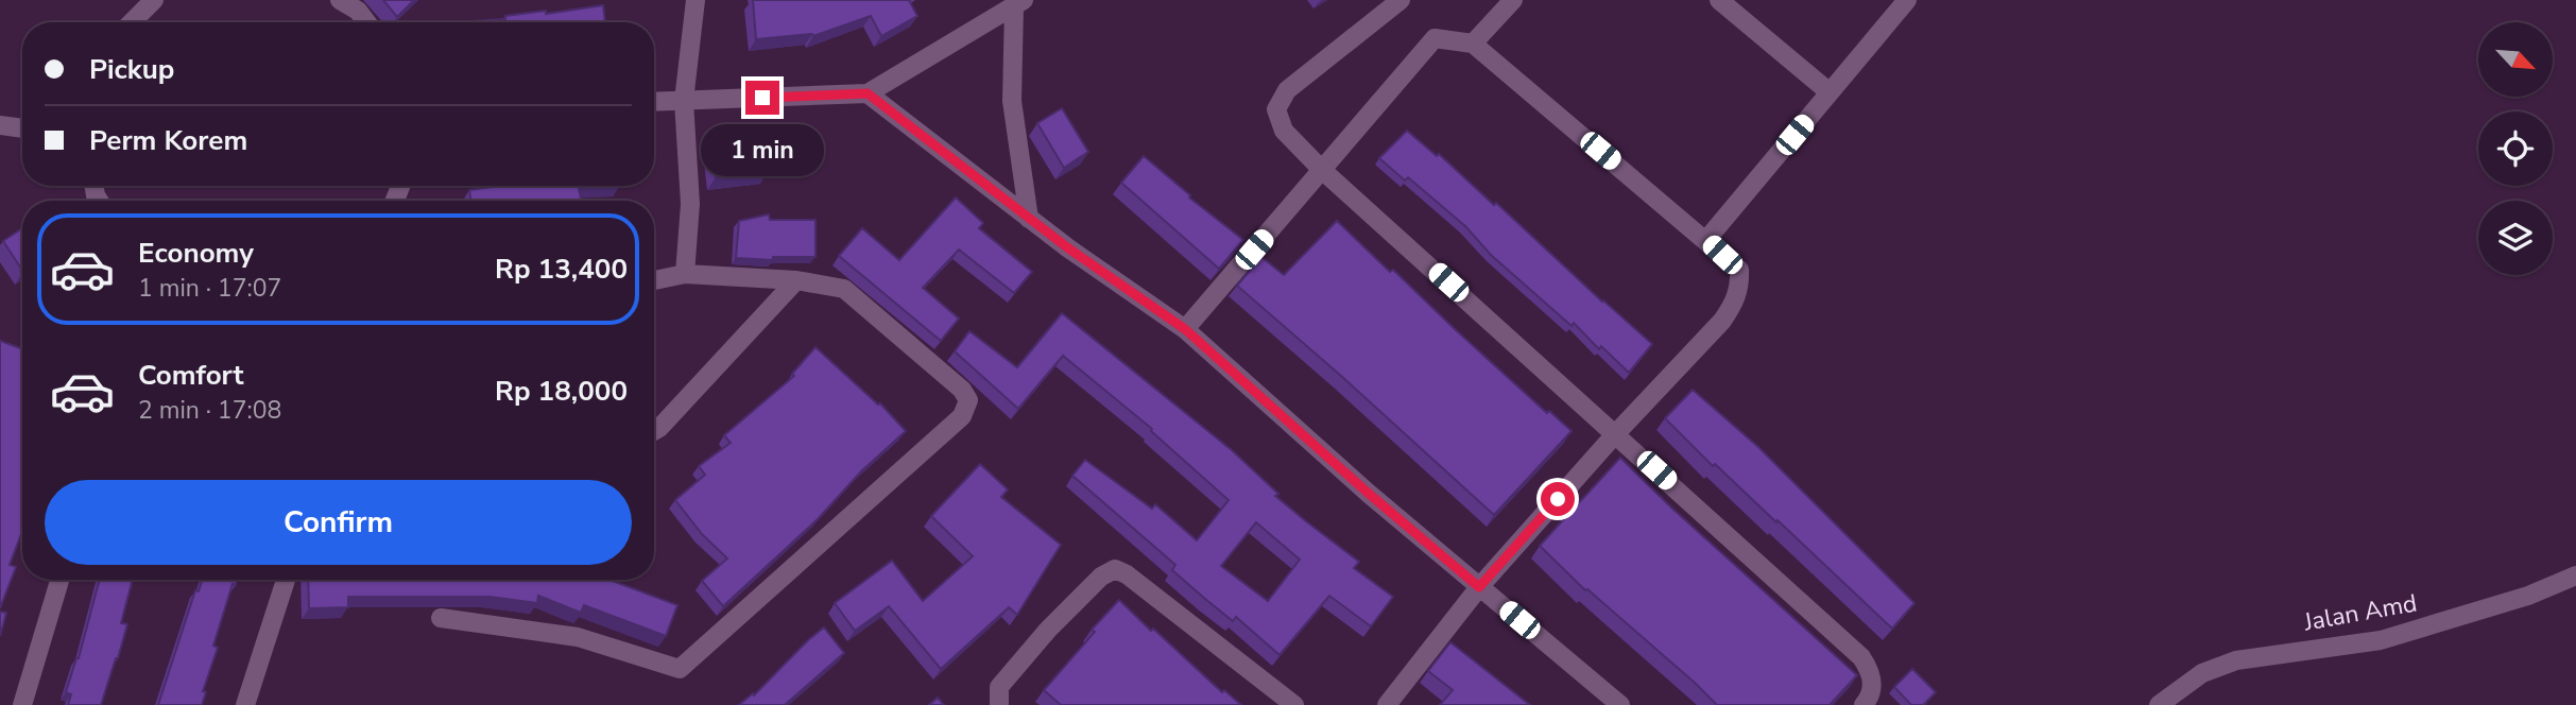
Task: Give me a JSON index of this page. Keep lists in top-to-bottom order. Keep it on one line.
{"streets":{"street":["Jalan Amd"]},"north":"bottom right","page":{"banner":["Pickup","Perm Korem"],"bubble":"1 min","list":[{"name":"Economy","note":"1 min · 17:07","value":"Rp 13,400"},{"name":"Comfort","note":"2 min · 17:08","value":"Rp 18,000"}],"buttons":"Confirm"}}
